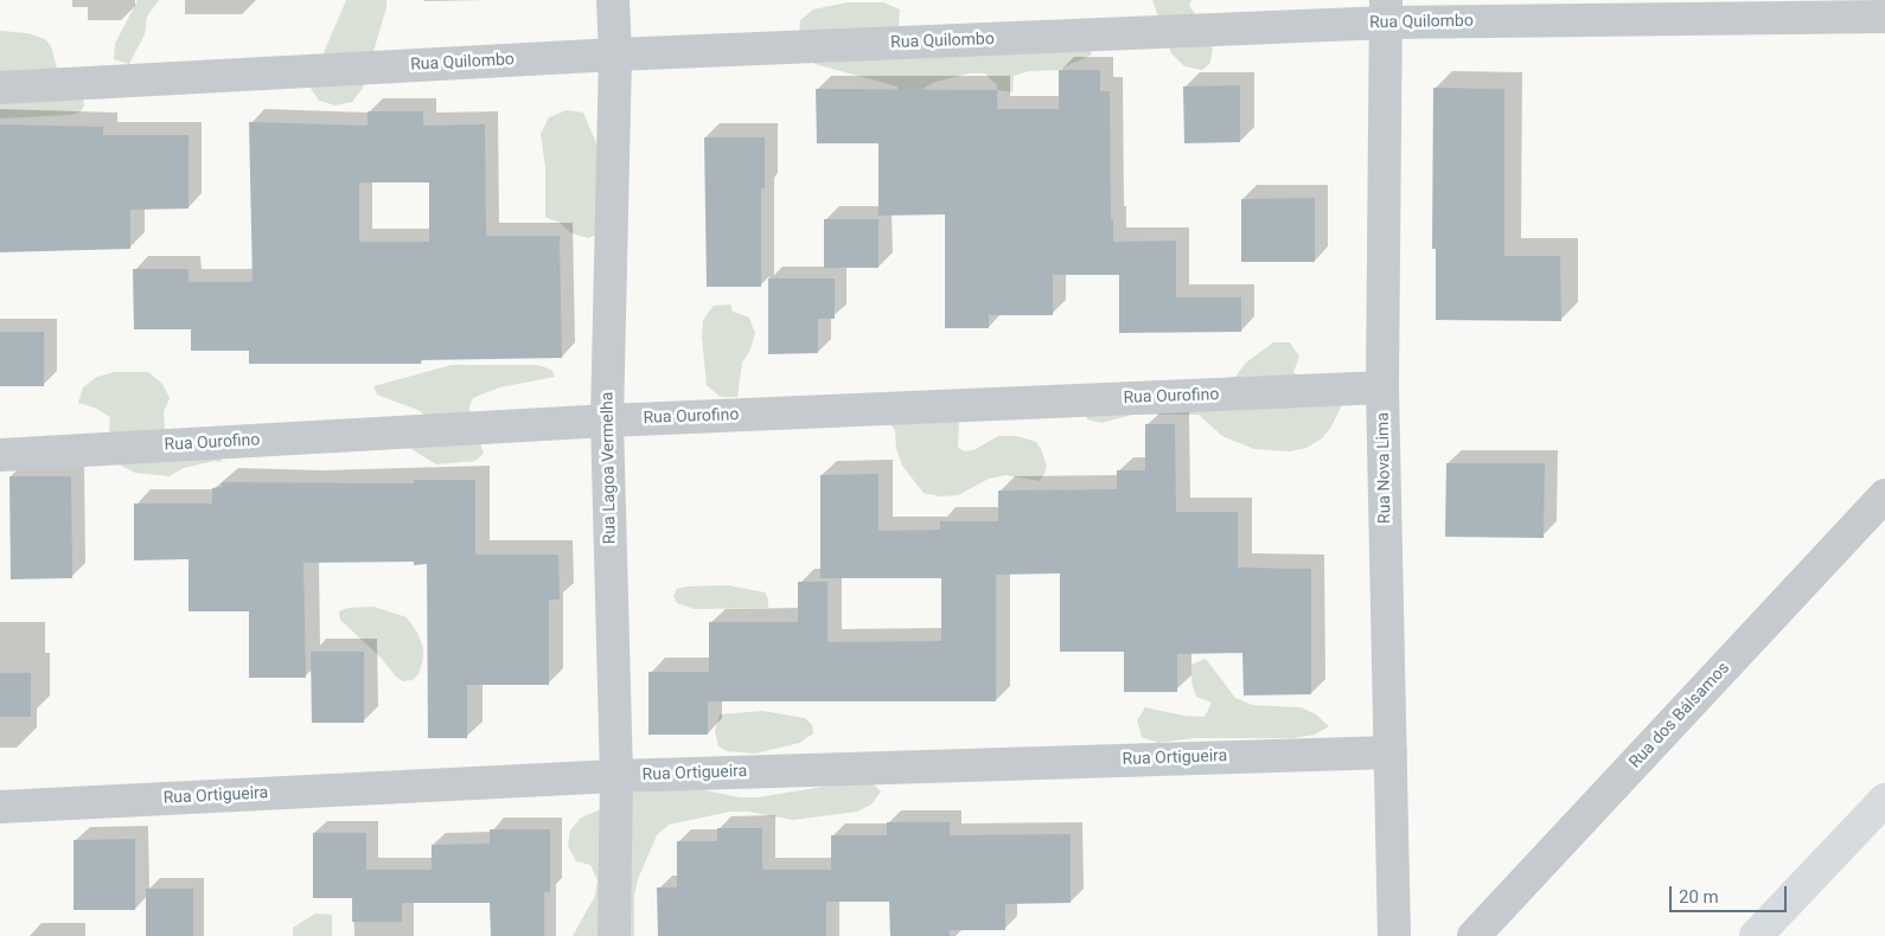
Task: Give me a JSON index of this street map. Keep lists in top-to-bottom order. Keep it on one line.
{"streets":{"street":["Rua Quilombo","Rua Ourofino","Rua Lagoa Vermelha","Rua Nova Lima","Rua dos Bálsamos","Rua Ortigueira"]},"crossings":[["Rua Quilombo","Rua Lagoa Vermelha"],["Rua Quilombo","Rua Nova Lima"],["Rua Ourofino","Rua Lagoa Vermelha"],["Rua Ourofino","Rua Nova Lima"],["Rua Lagoa Vermelha","Rua Ortigueira"],["Rua Nova Lima","Rua Ortigueira"]],"scale_bar":"20 m"}
